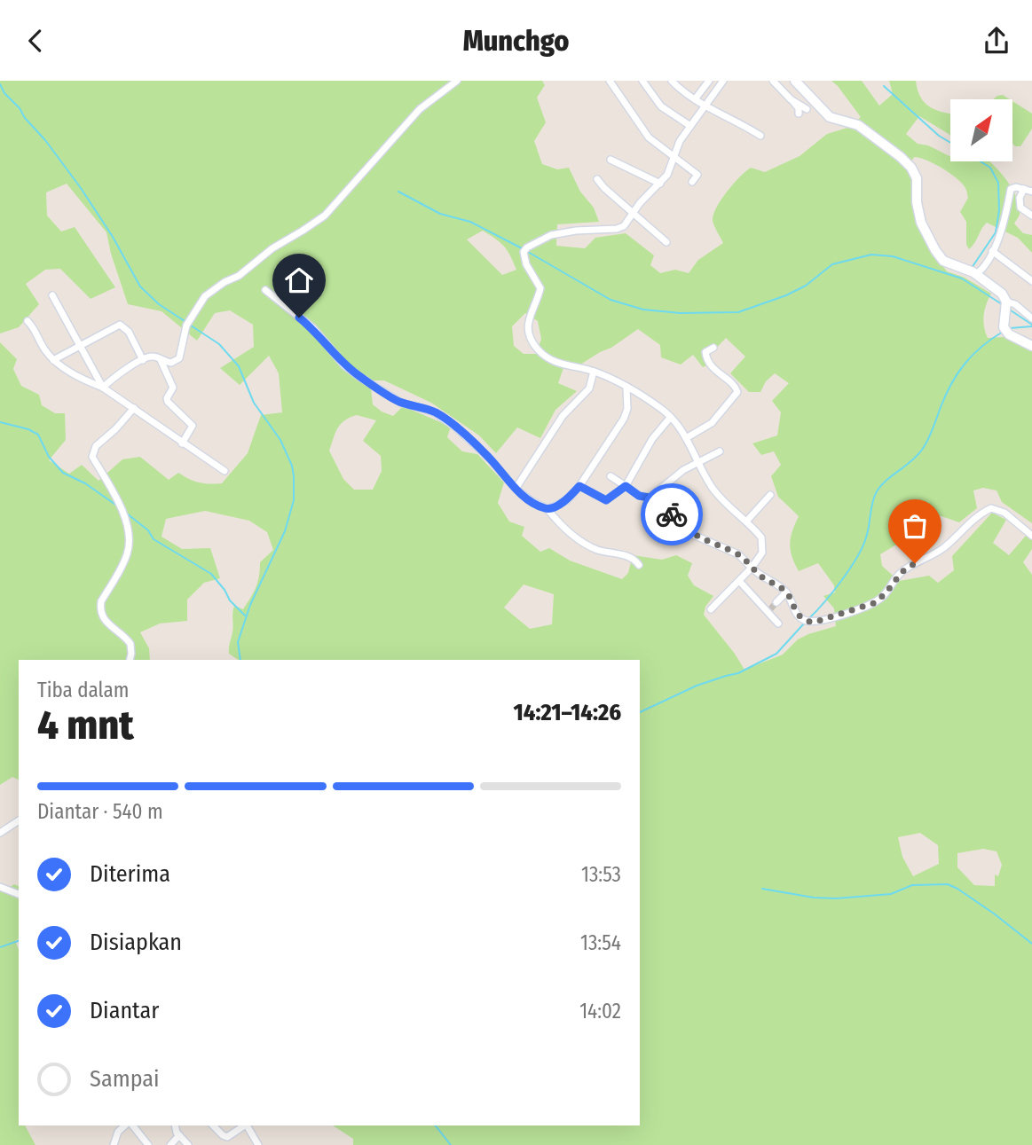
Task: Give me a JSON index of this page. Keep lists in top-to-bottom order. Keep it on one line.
{"north":"top right","page":{"header":"Munchgo","heading":["4 mnt","Tiba dalam","14:21–14:26"],"bar":"Diantar · 540 m","list":[["Diterima","13:53"],["Disiapkan","13:54"],["Diantar","14:02"],"Sampai"]}}
